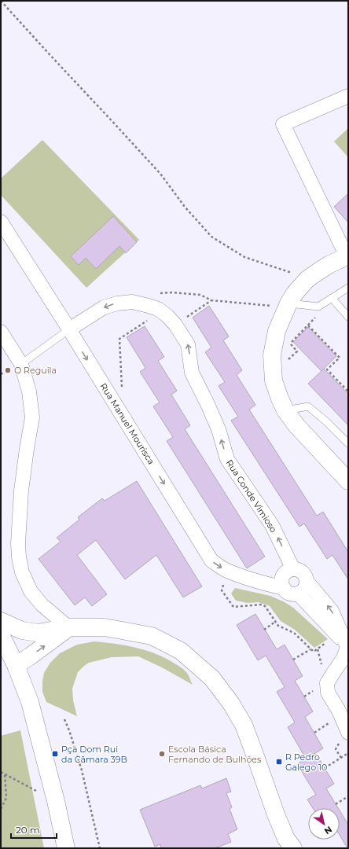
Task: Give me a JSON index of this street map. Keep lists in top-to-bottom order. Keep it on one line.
{"streets":{"street":["Rua Manuel Mourisca","Rua Conde Vimioso"]},"crossings":[["Rua Manuel Mourisca","Rua Conde Vimioso"]],"one_way":["Rua Conde Vimioso"],"places":{"other":["O Reguila","Escola Básica Fernando de Bulhões"],"transit":["Pça Dom Rui da Câmara 39B","R Pedro Galego 10"]},"scale_bar":"20 m","north":"bottom right"}
